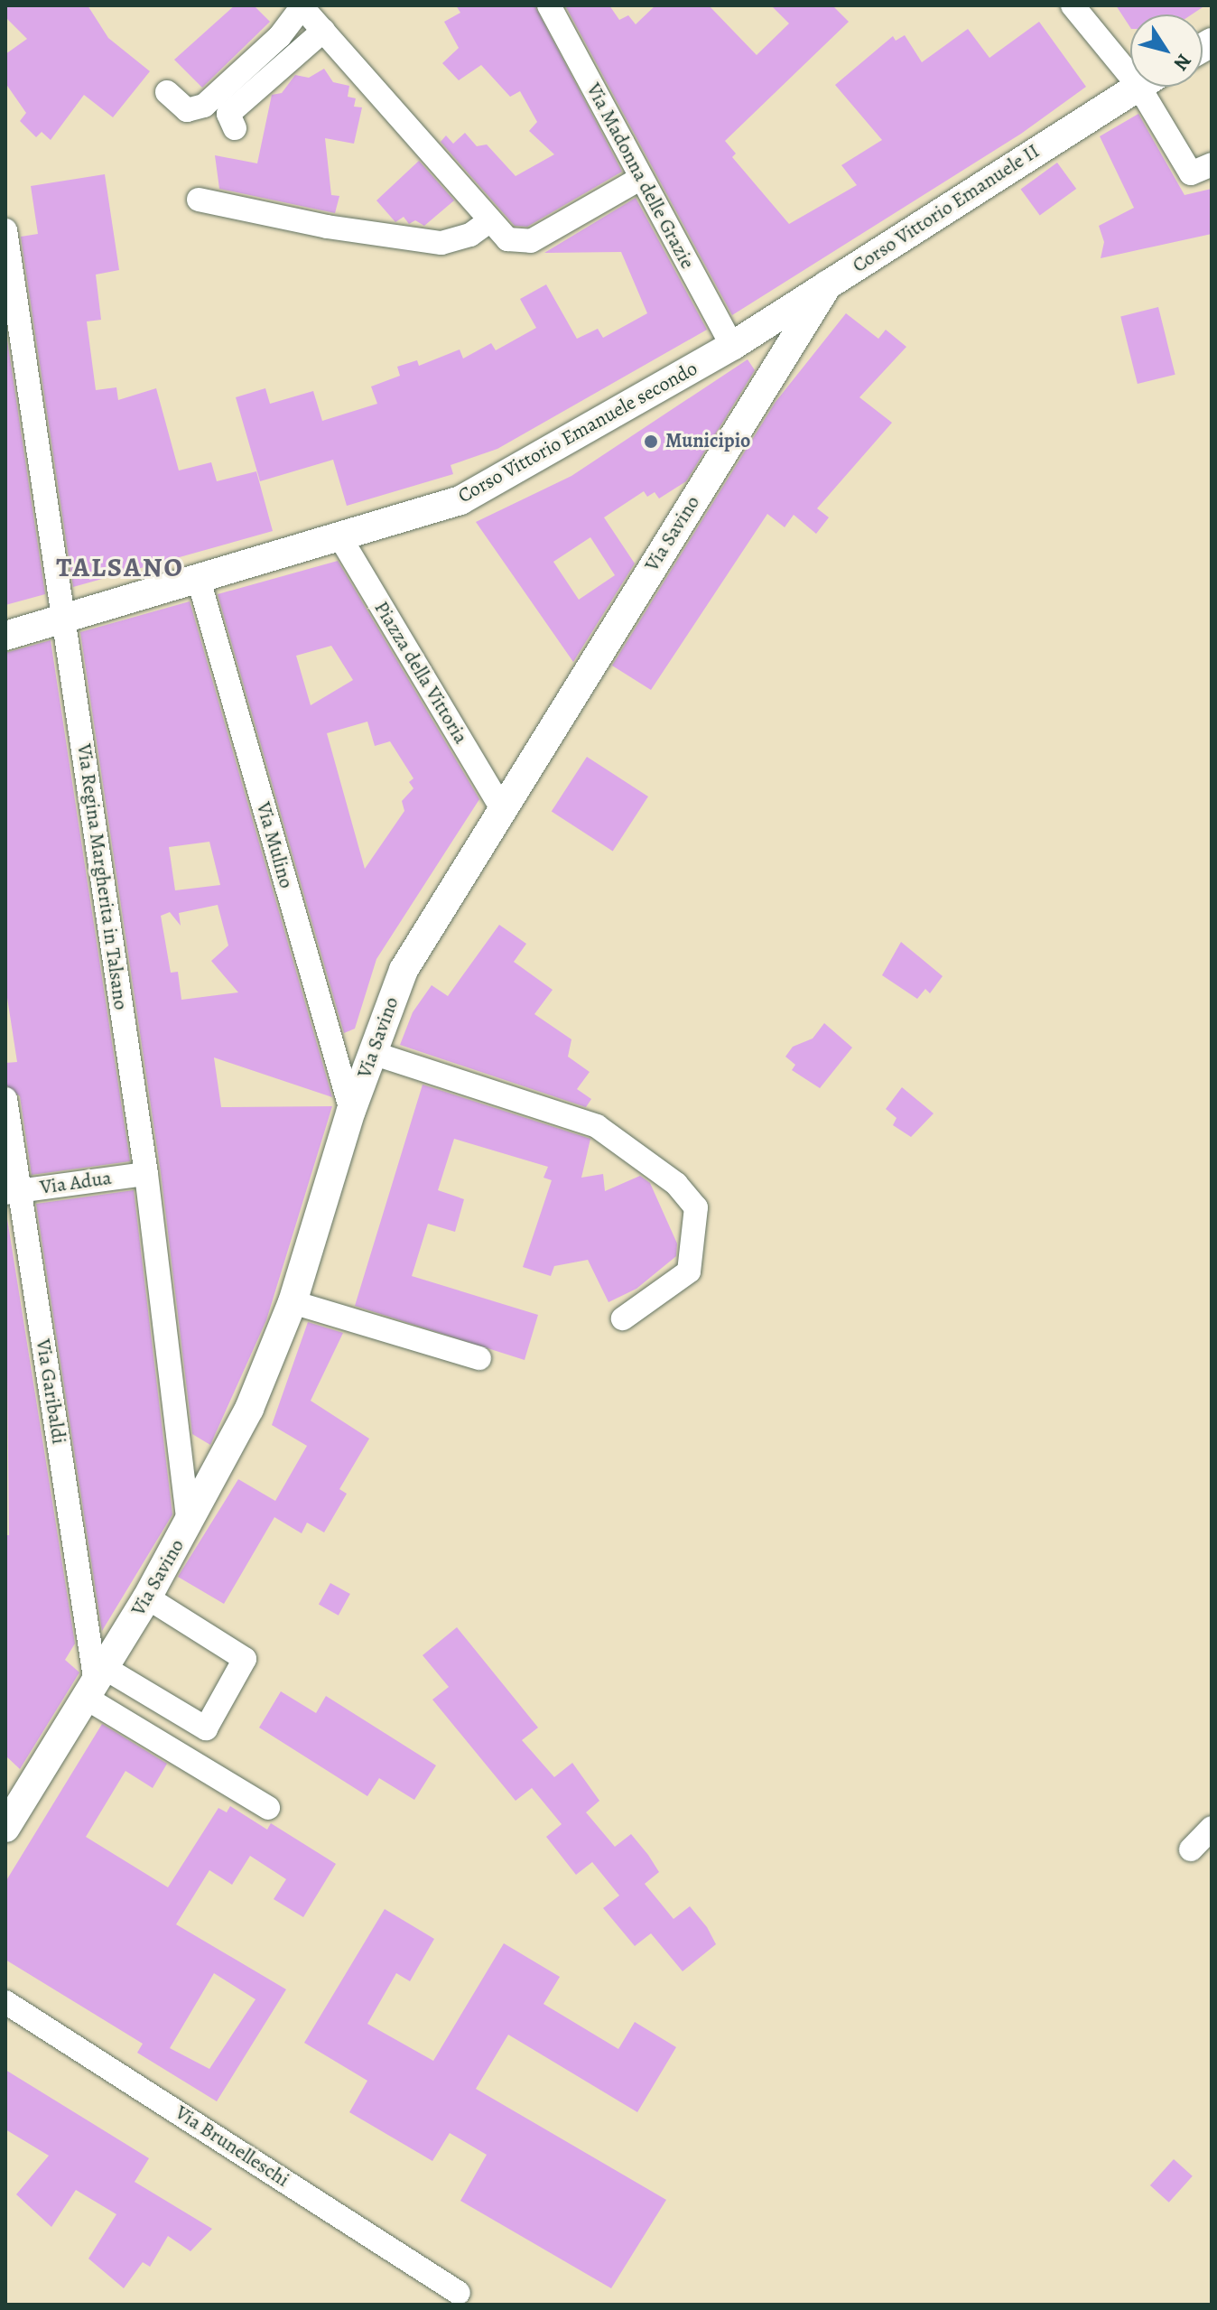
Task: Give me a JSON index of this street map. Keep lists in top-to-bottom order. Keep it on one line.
{"streets":{"street":["Via Madonna delle Grazie","Corso Vittorio Emanuele II","Corso Vittorio Emanuele secondo","Via Savino","Piazza della Vittoria","Via Mulino","Via Regina Margherita in Talsano","Via Adua","Via Garibaldi","Via Brunelleschi"]},"crossings":[["Via Madonna delle Grazie","Corso Vittorio Emanuele II"],["Via Madonna delle Grazie","Corso Vittorio Emanuele secondo"],["Corso Vittorio Emanuele II","Corso Vittorio Emanuele secondo"],["Corso Vittorio Emanuele II","Via Savino"],["Corso Vittorio Emanuele secondo","Piazza della Vittoria"],["Corso Vittorio Emanuele secondo","Via Mulino"],["Corso Vittorio Emanuele secondo","Via Regina Margherita in Talsano"],["Via Savino","Piazza della Vittoria"],["Via Savino","Via Mulino"],["Via Savino","Via Regina Margherita in Talsano"],["Via Savino","Via Garibaldi"],["Via Regina Margherita in Talsano","Via Adua"],["Via Adua","Via Garibaldi"]],"districts":["TALSANO"],"places":["Municipio"],"north":"bottom right"}
